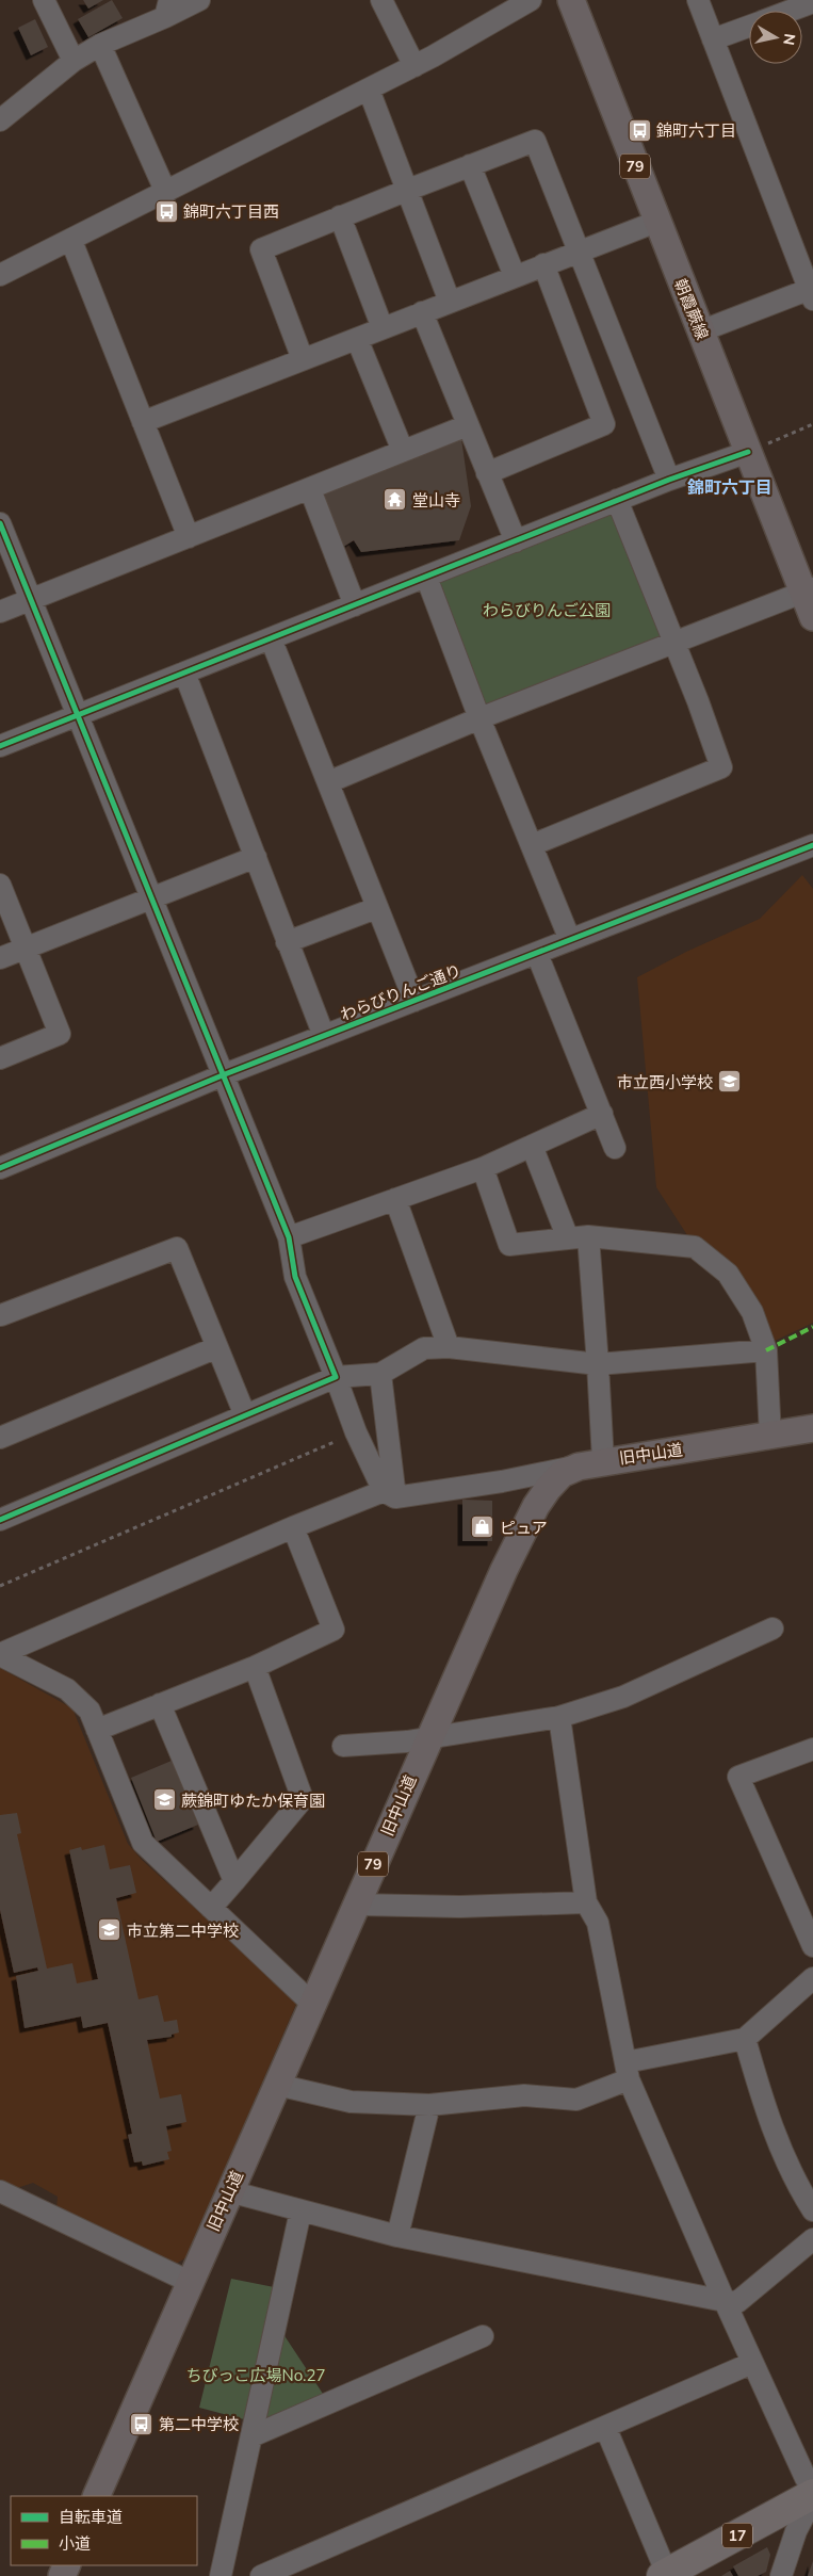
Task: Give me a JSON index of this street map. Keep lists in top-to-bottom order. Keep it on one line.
{"streets":{"highway":["17"],"main road":["79","朝霞蕨線","旧中山道"],"street":["わらびりんご通り"]},"districts":["錦町六丁目"],"parks":["わらびりんご公園","ちびっこ広場No.27"],"places":{"bus stop":["錦町六丁目","錦町六丁目西","第二中学校"],"temple":["堂山寺"],"school or university":["市立西小学校","蕨錦町ゆたか保育園","市立第二中学校"],"shop":["ピュア"]},"legend":["自転車道","小道"],"north":"right"}
